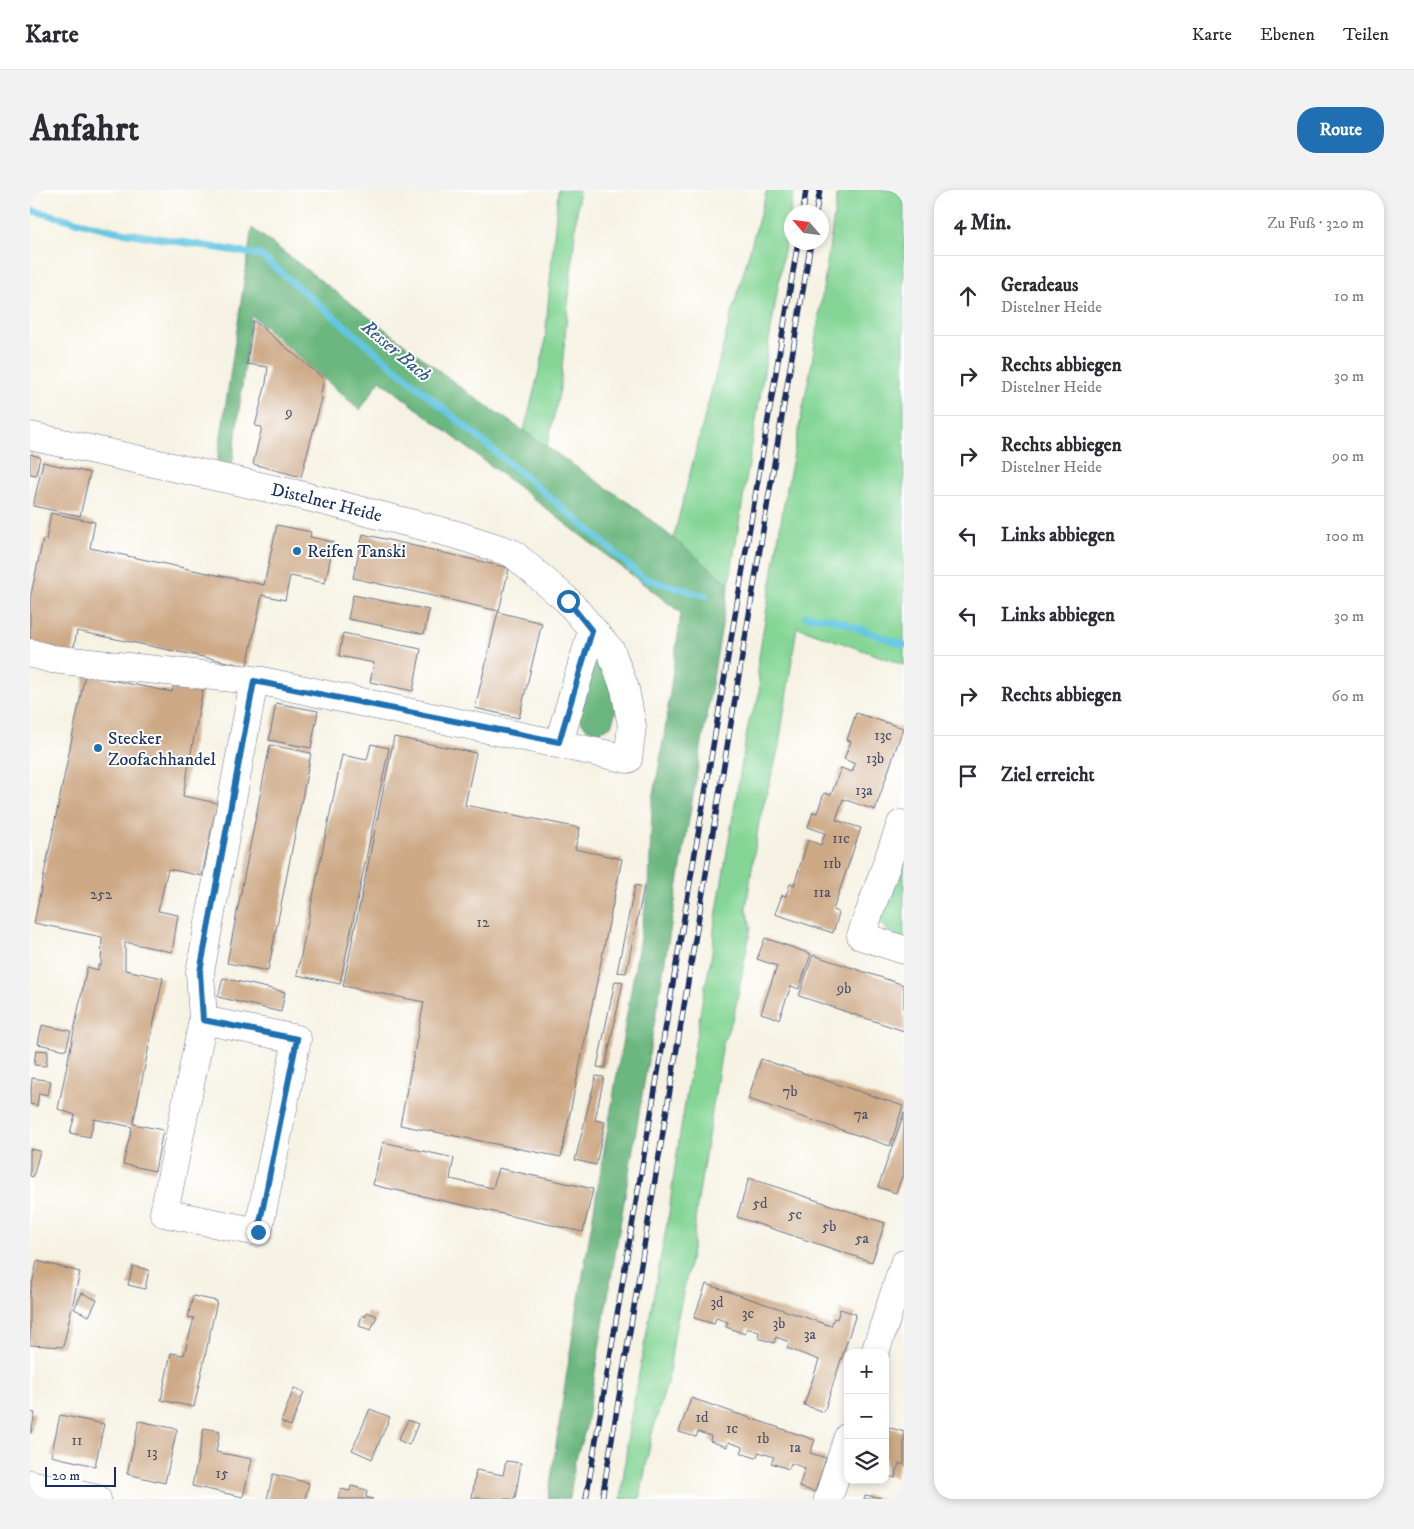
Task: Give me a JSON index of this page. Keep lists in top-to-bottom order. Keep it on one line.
{"streets":{"street":["Distelner Heide"]},"water":["Resser Bach"],"places":["Reifen Tanski","Stecker Zoofachhandel"],"house_numbers":["9","13c","13b","13a","11c","11b","11a","252","12","9b","7b","7a","5d","5c","5b","5a","3d","3c","3b","3a","1d","1c","1b","11","1a","13","15"],"scale_bar":"20 m","north":"top left","page":{"header":"Karte","nav":["Karte","Ebenen","Teilen"],"buttons":"Route","title":"Anfahrt","heading":["4 Min.","Zu Fuß · 320 m"],"list":[["Geradeaus","Distelner Heide","10 m"],["Rechts abbiegen","Distelner Heide","30 m"],["Rechts abbiegen","Distelner Heide","90 m"],["Links abbiegen","100 m"],["Links abbiegen","30 m"],["Rechts abbiegen","60 m"],"Ziel erreicht"],"map_buttons":["+","−"],"scale":"20 m"}}
